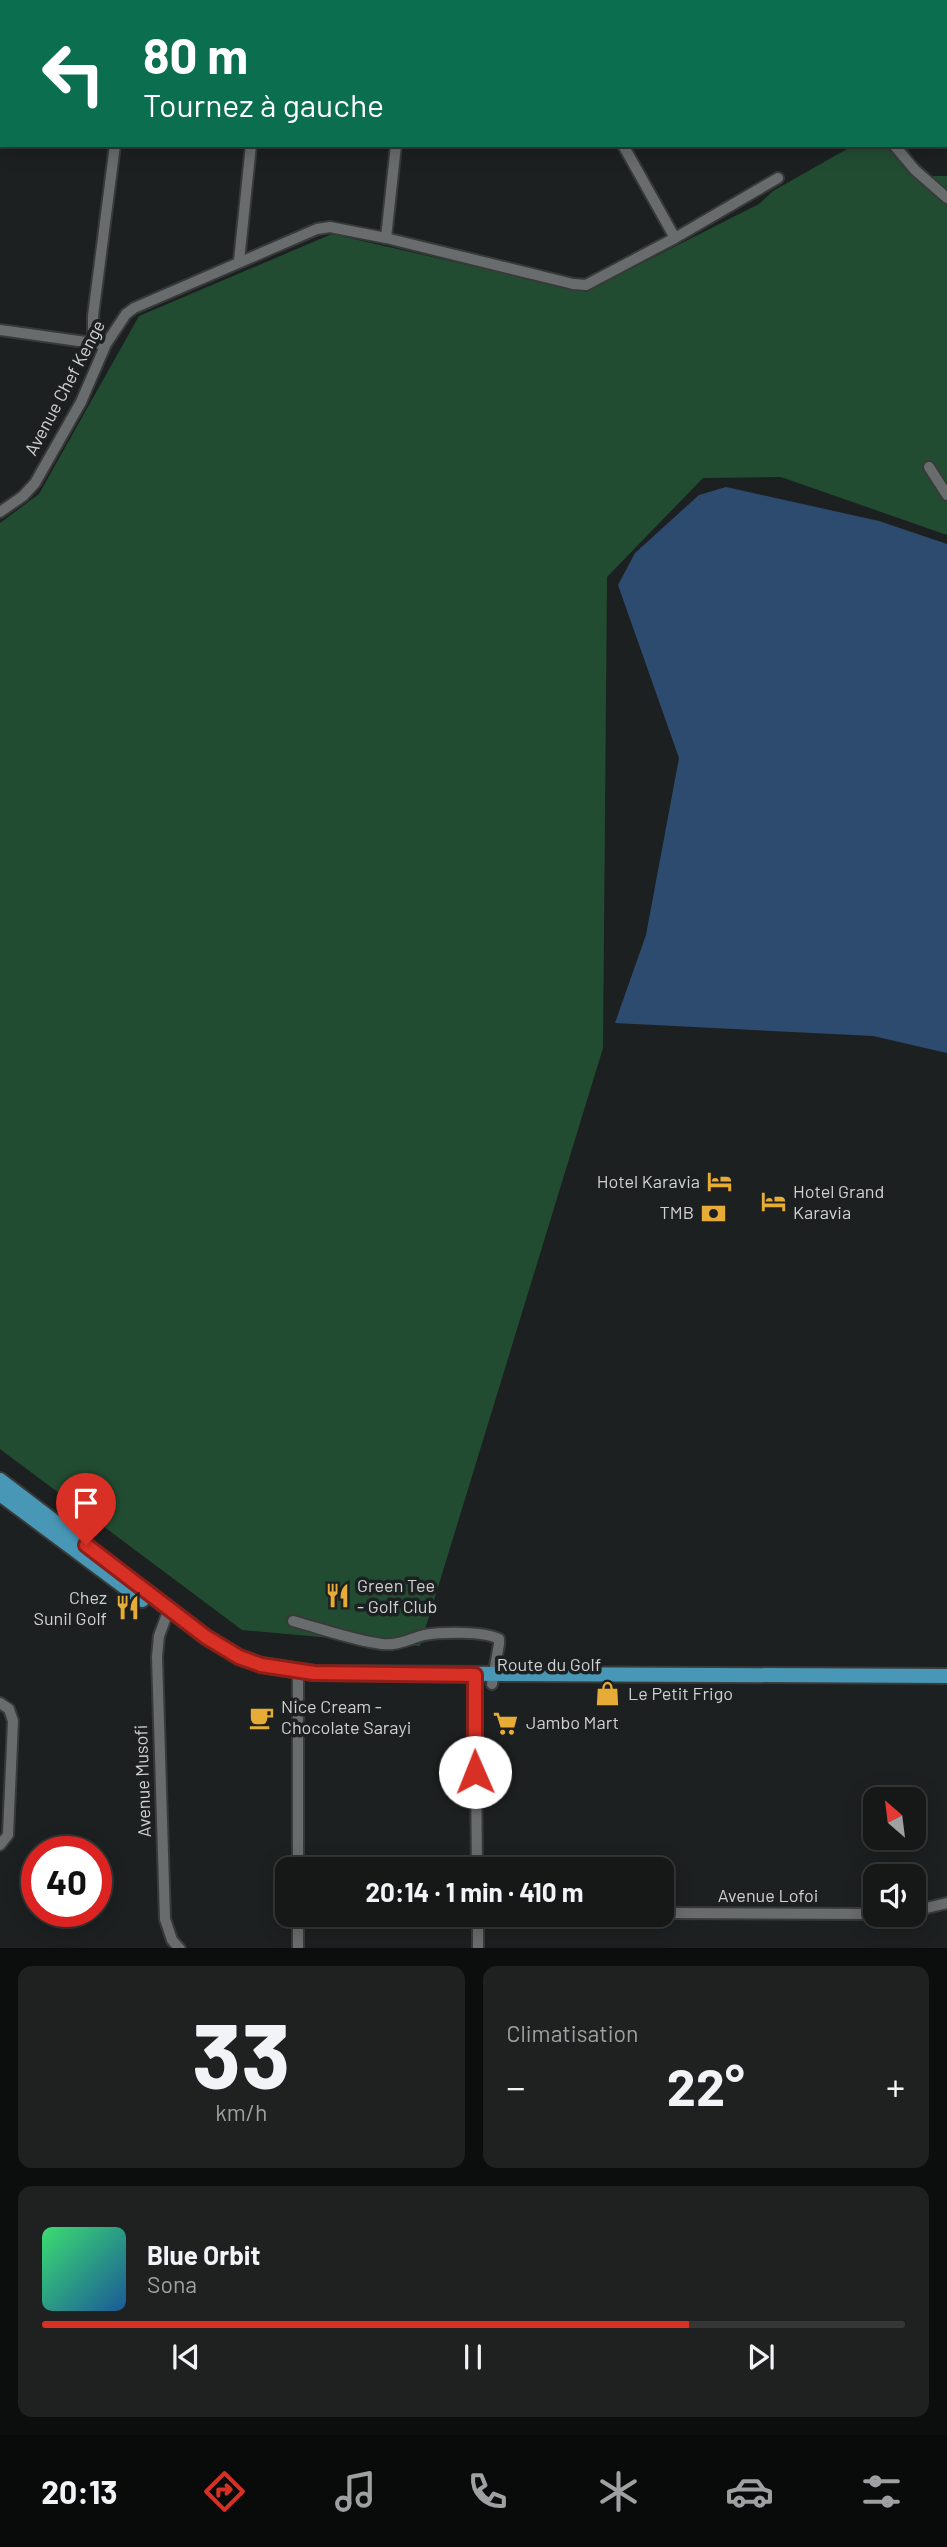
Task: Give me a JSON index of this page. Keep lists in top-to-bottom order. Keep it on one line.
{"streets":{"main road":["Route du Golf"],"street":["Avenue Chef Kenge","Avenue Musofi","Avenue Lofoi"]},"crossings":[["Route du Golf","Avenue Musofi"]],"places":{"hotel":["Hotel Karavia","Hotel Grand Karavia"],"bank":["TMB"],"restaurant":["Green Tee - Golf Club","Chez Sunil Golf"],"shop":["Le Petit Frigo"],"cafe":["Nice Cream - Chocolate Sarayi"],"supermarket":["Jambo Mart"]},"north":"top left","page":{"turn":["80 m","Tournez à gauche"],"limit":"40","trip":"20:14 · 1 min · 410 m","tile":[["33","km/h"],"Climatisation"],"heat":["−","22°","+"],"song":["Blue Orbit","Sona"],"tabs":"20:13"}}
